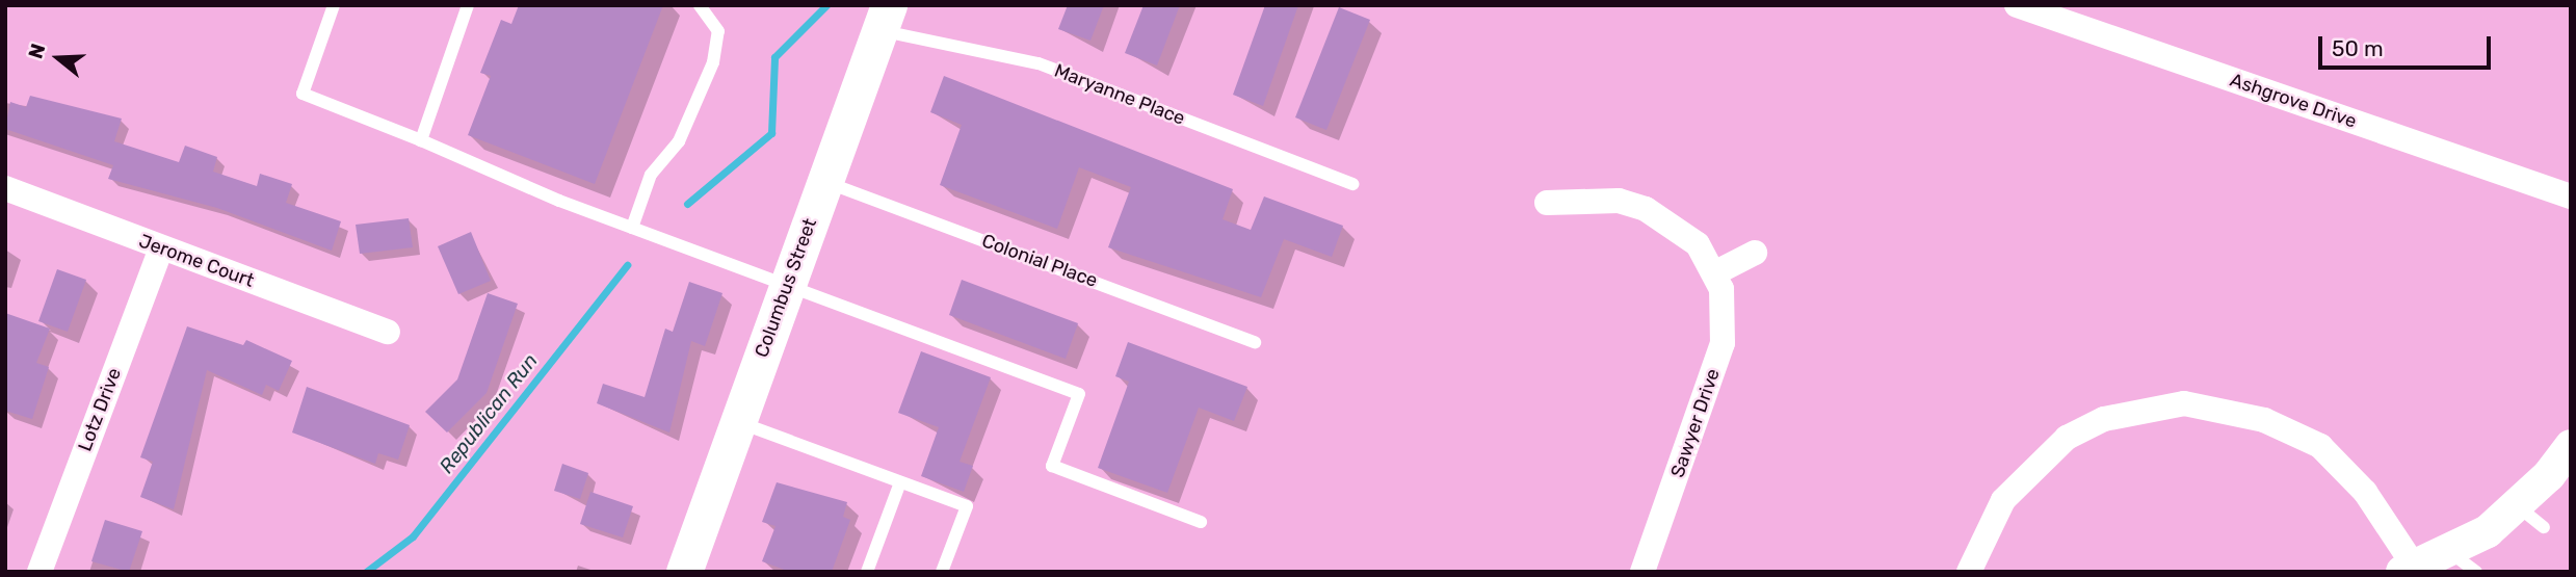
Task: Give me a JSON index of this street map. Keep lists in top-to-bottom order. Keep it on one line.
{"streets":{"main road":["Columbus Street"],"street":["Ashgrove Drive","Jerome Court","Lotz Drive","Sawyer Drive"],"lane":["Maryanne Place","Colonial Place"]},"crossings":[["Maryanne Place","Columbus Street"],["Jerome Court","Lotz Drive"],["Colonial Place","Columbus Street"]],"water":["Republican Run"],"scale_bar":"50 m","north":"left"}
